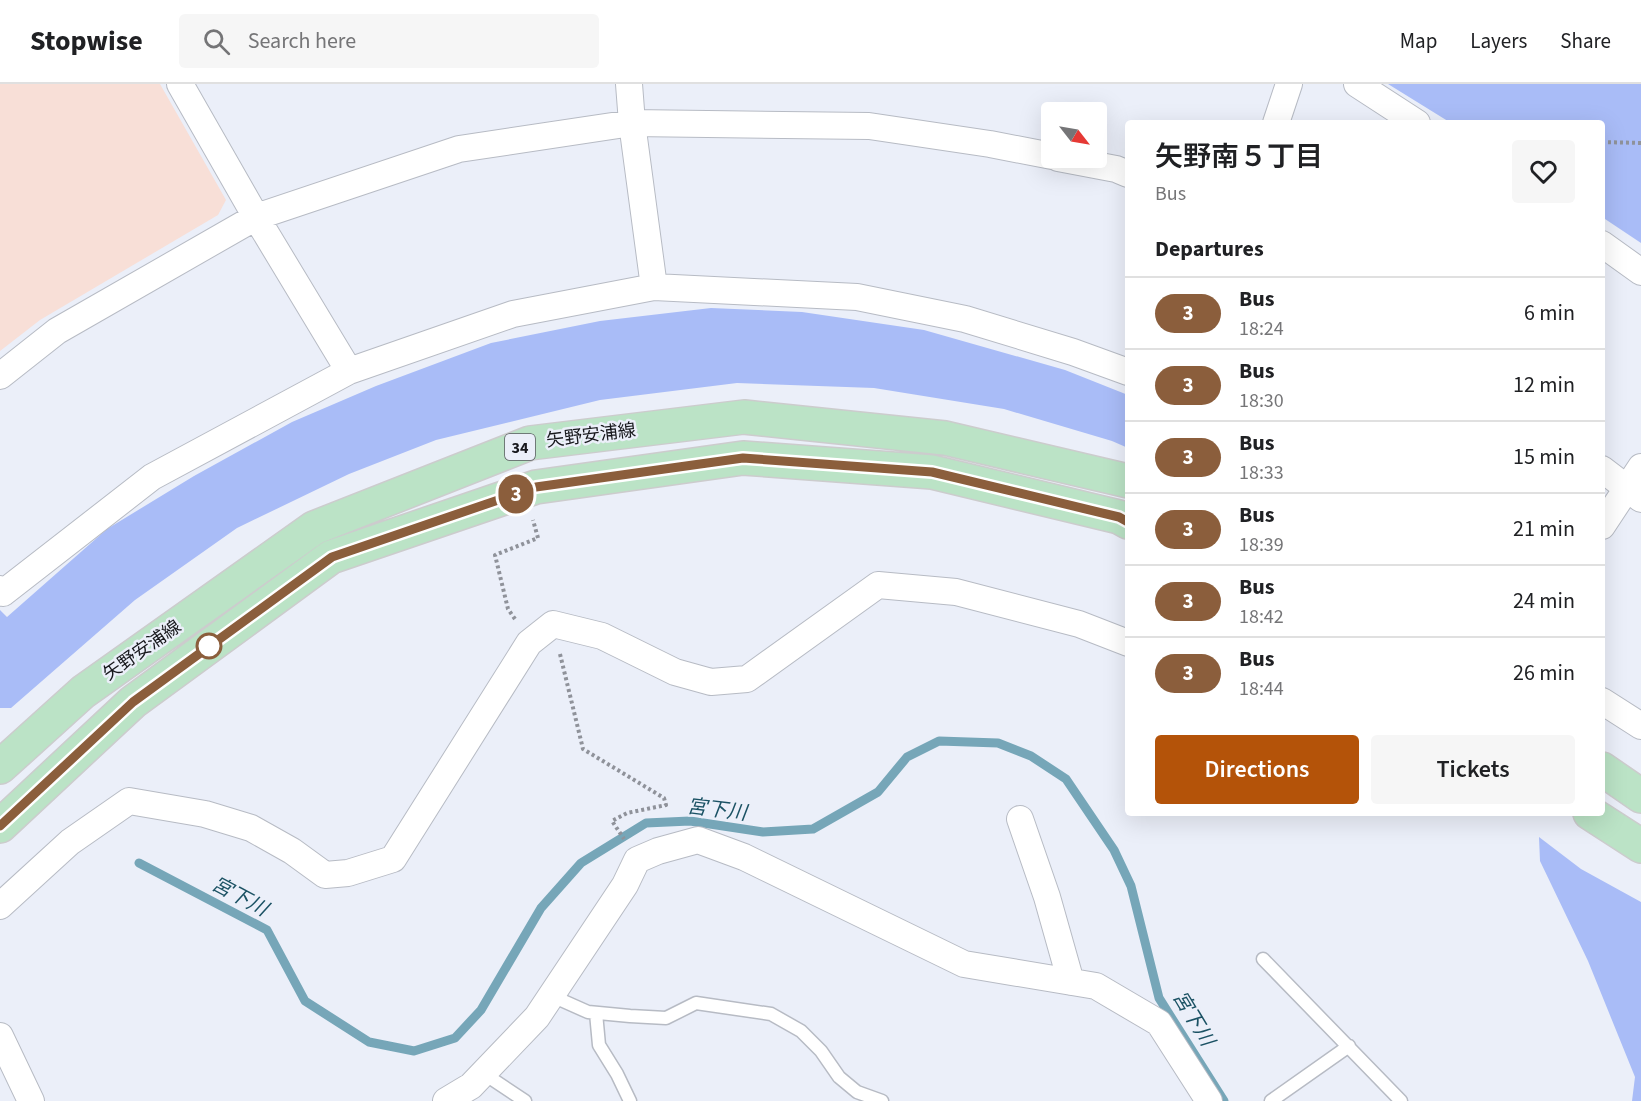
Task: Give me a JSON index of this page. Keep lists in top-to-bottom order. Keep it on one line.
{"streets":{"main road":["矢野安浦線","34"]},"water":["宮下川"],"lines":["bus line 3"],"north":"bottom right","page":{"header":"Stopwise","search":"Search here","nav":["Map","Layers","Share"],"on_map":"3","heading":[["矢野南５丁目","Bus"],"Departures"],"list":[{"mark":"3","name":"Bus","note":"18:24","value":"6 min"},{"mark":"3","name":"Bus","note":"18:30","value":"12 min"},{"mark":"3","name":"Bus","note":"18:33","value":"15 min"},{"mark":"3","name":"Bus","note":"18:39","value":"21 min"},{"mark":"3","name":"Bus","note":"18:42","value":"24 min"},{"mark":"3","name":"Bus","note":"18:44","value":"26 min"}],"buttons":["Directions","Tickets"]}}
